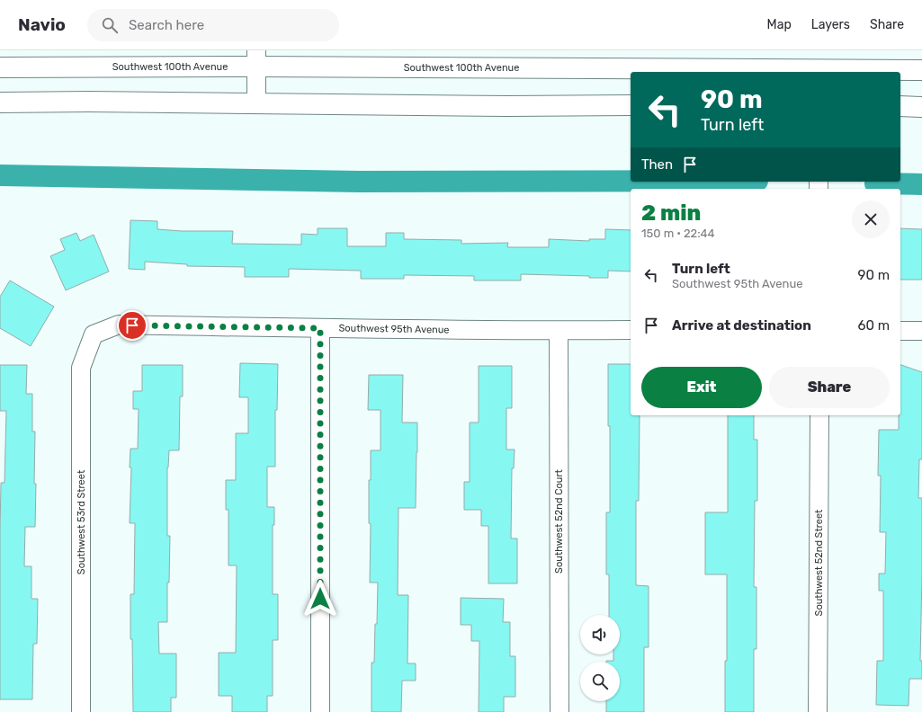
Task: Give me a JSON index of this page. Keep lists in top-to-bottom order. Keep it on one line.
{"streets":{"main road":["Southwest 100th Avenue"],"street":["Southwest 95th Avenue","Southwest 52nd Court","Southwest 53rd Street","Southwest 52nd Street"]},"crossings":[["Southwest 95th Avenue","Southwest 52nd Court"],["Southwest 95th Avenue","Southwest 53rd Street"]],"page":{"header":"Navio","search":"Search here","nav":["Map","Layers","Share"],"turn":["90 m","Turn left"],"then":"Then","heading":["2 min","150 m · 22:44"],"list":[{"name":"Turn left","note":"Southwest 95th Avenue","value":"90 m"},{"name":"Arrive at destination","value":"60 m"}],"buttons":["Exit","Share"]}}
